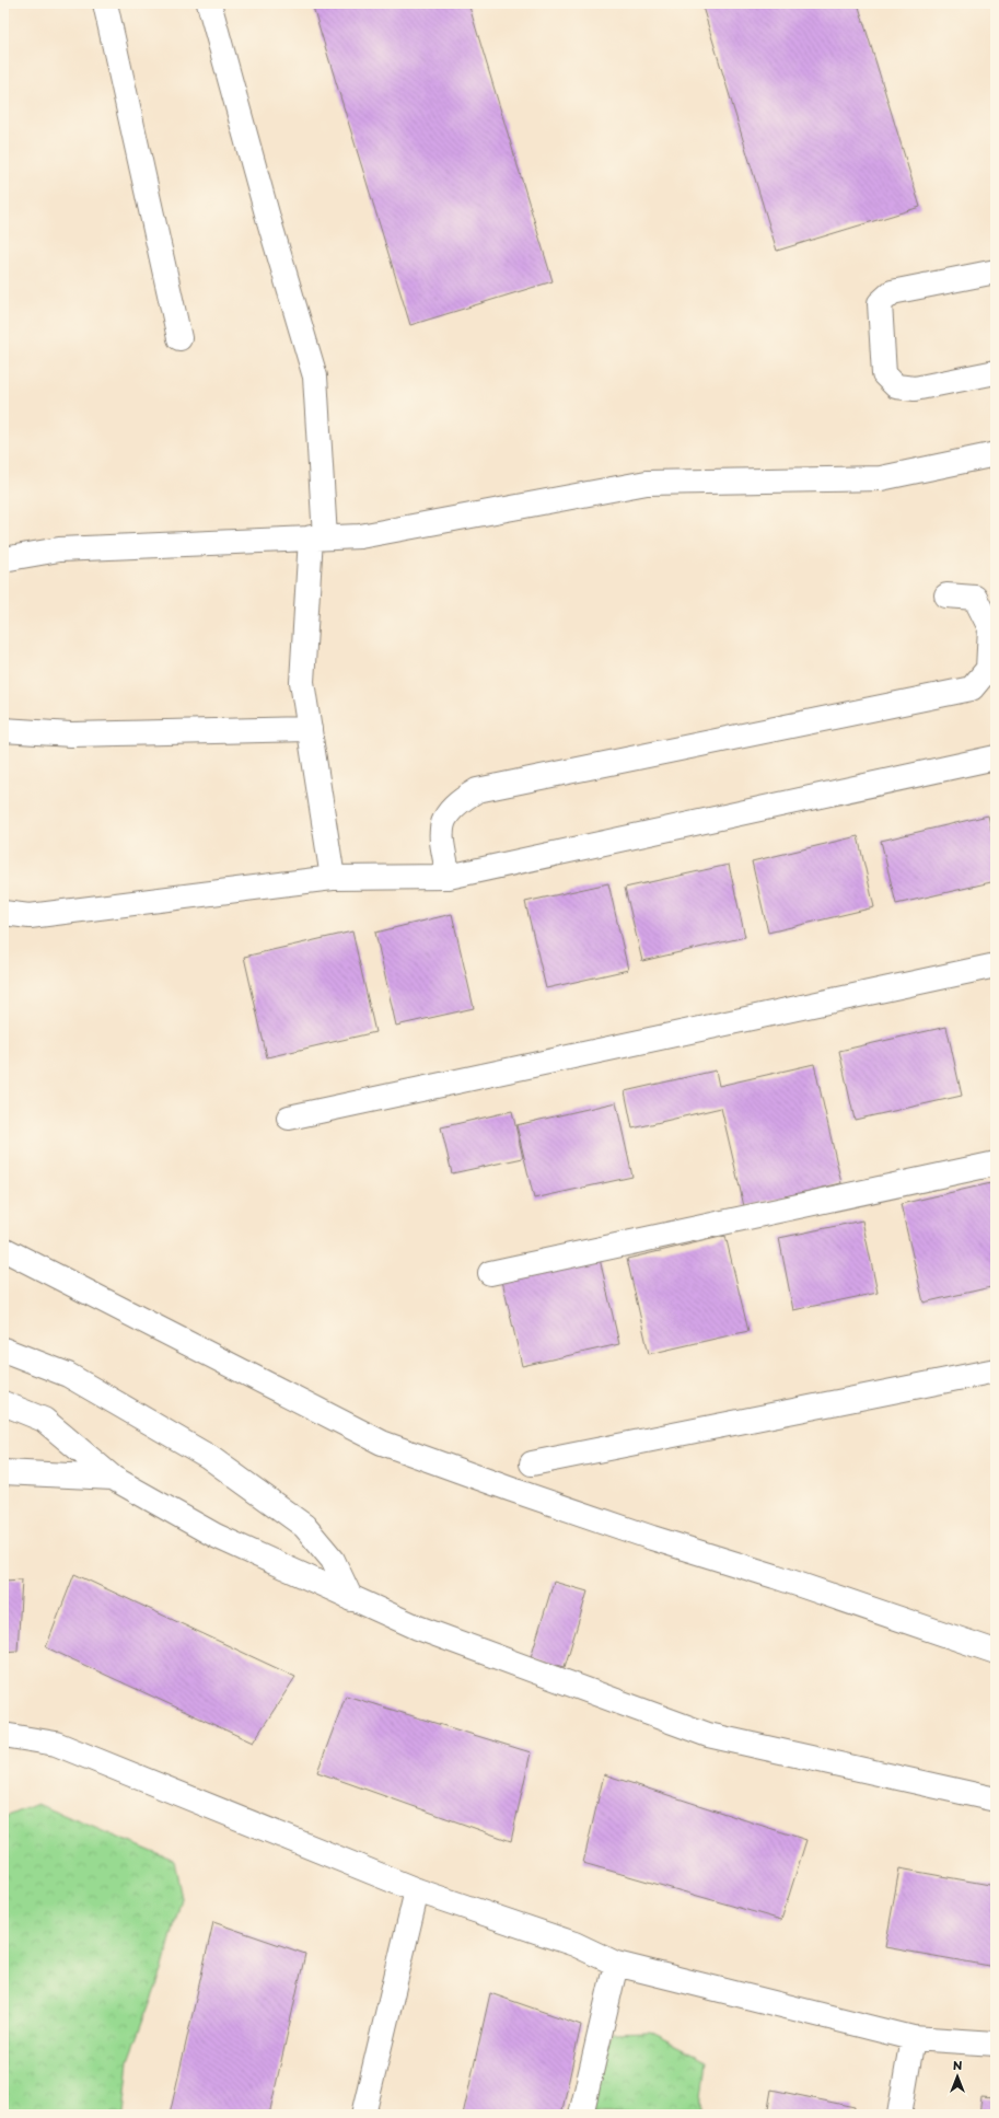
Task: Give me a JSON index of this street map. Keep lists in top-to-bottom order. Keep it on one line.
{"north":"top"}
